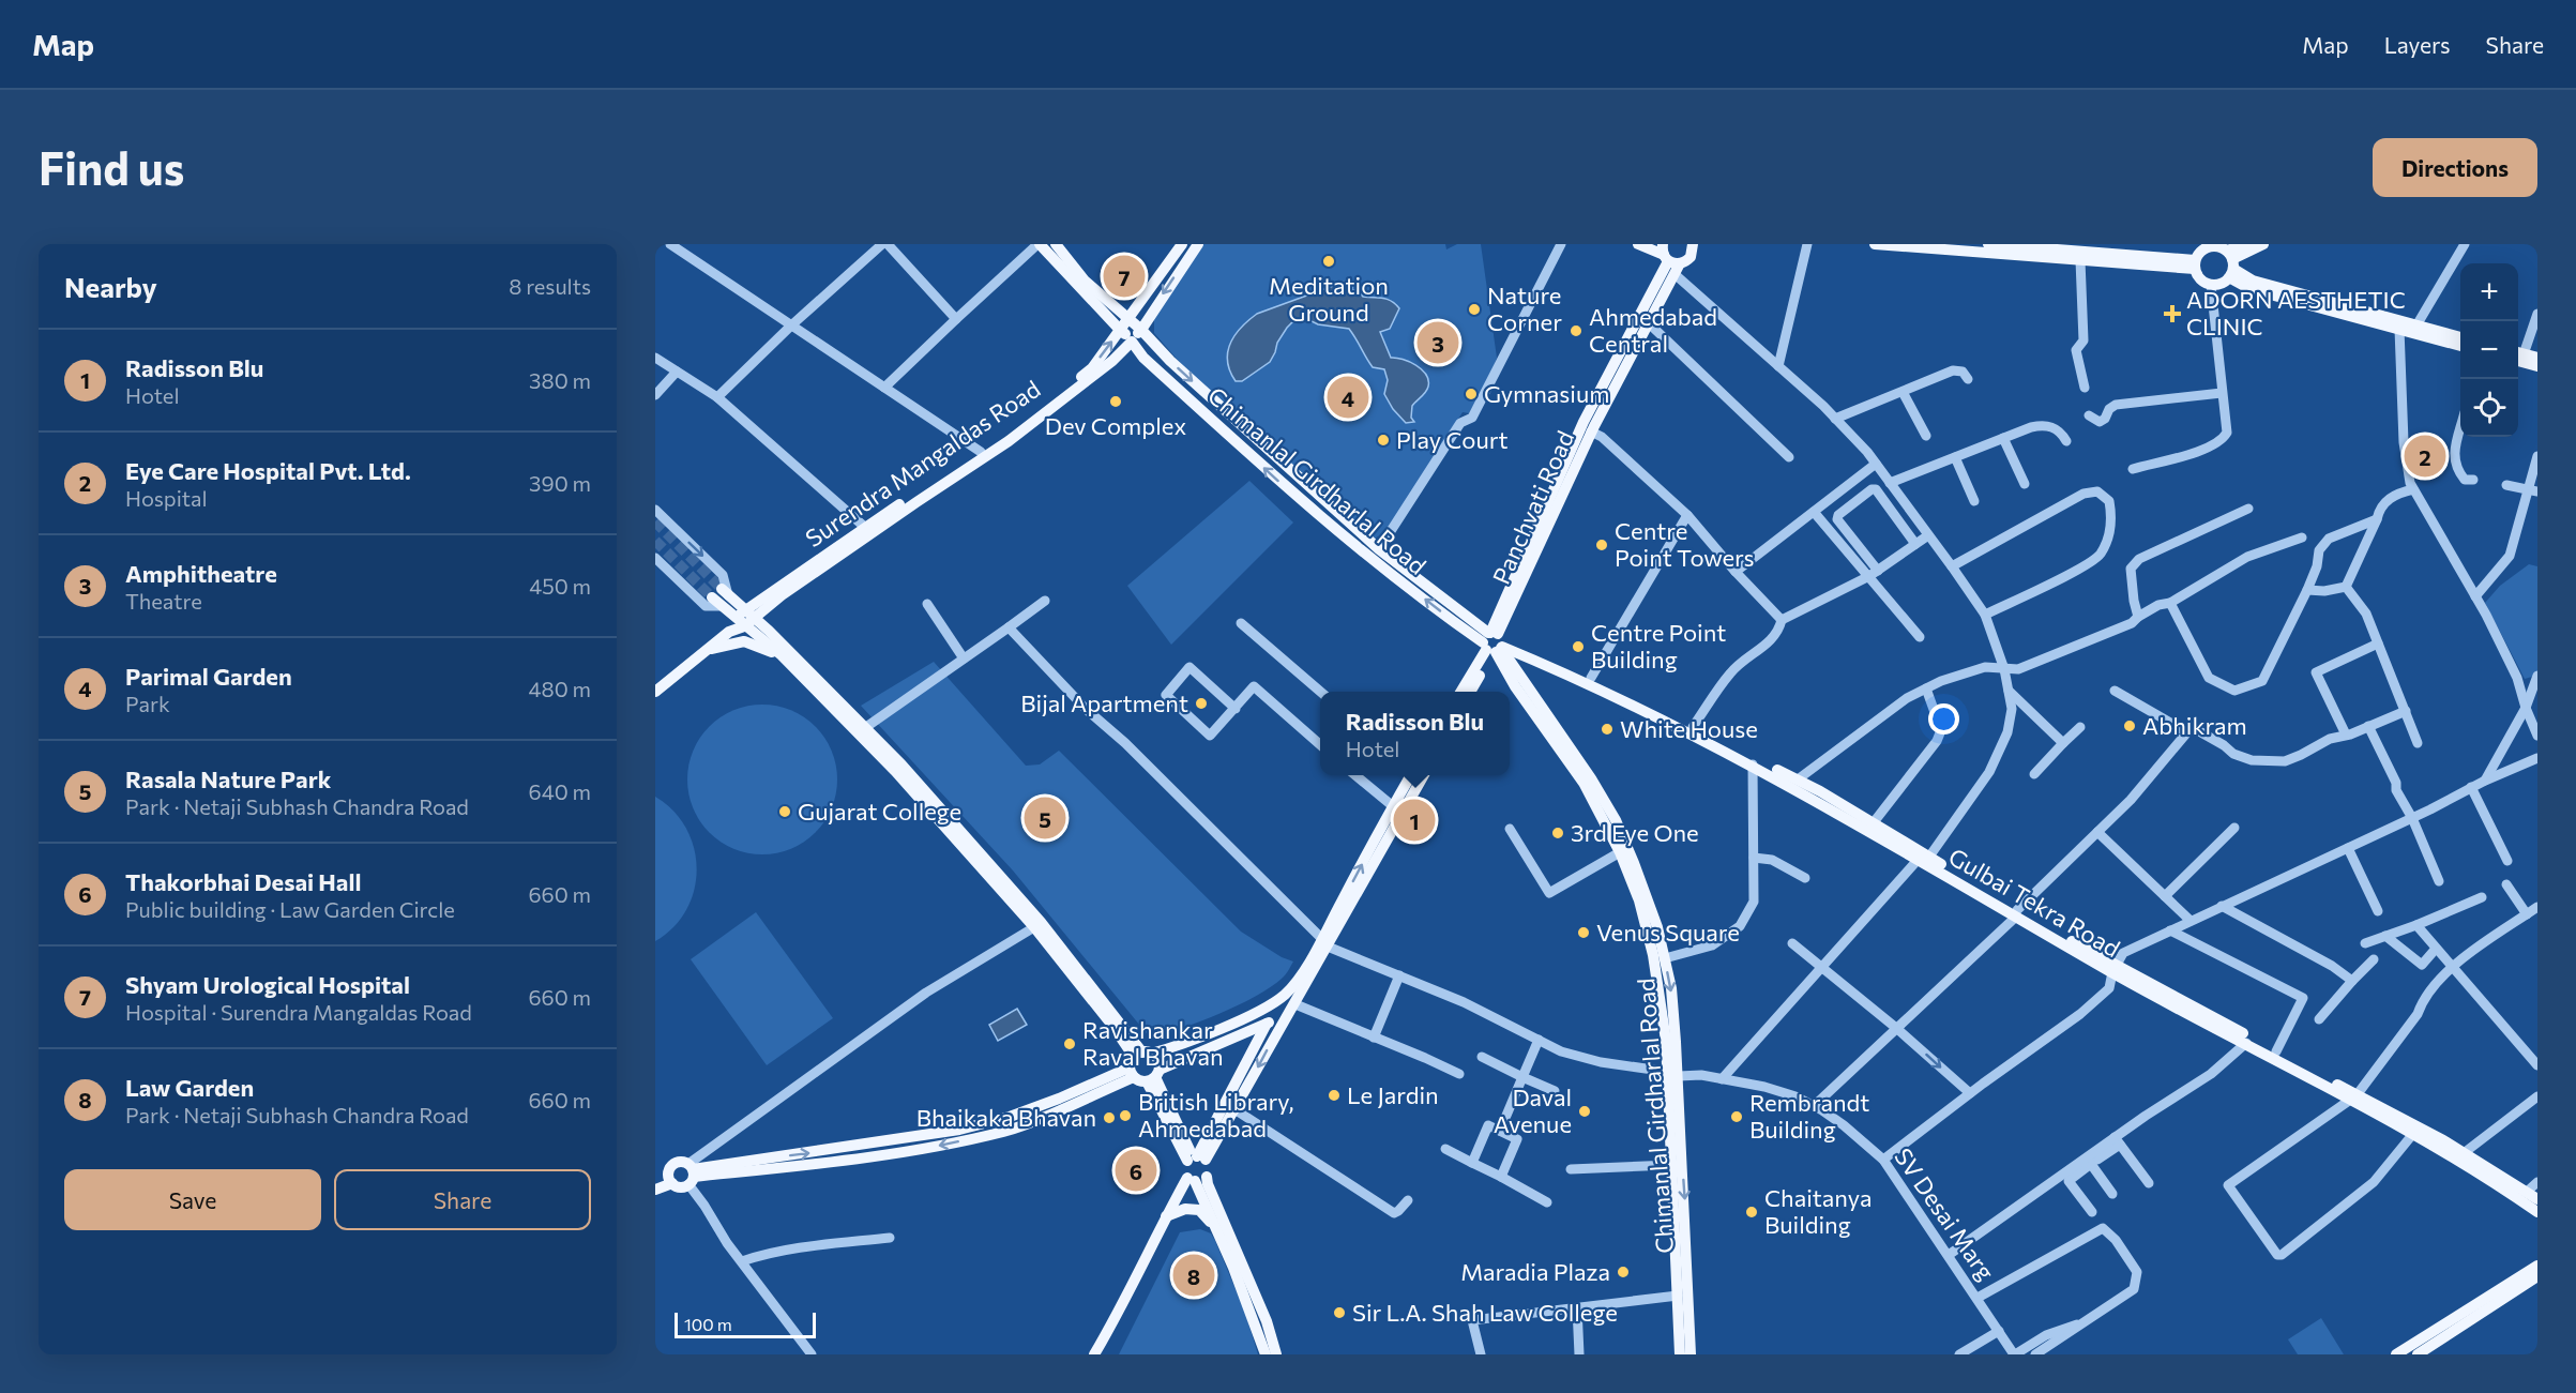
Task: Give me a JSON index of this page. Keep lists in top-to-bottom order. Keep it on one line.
{"streets":{"main road":["Surendra Mangaldas Road","Chimanlal Girdharlal Road","Panchvati Road","Gulbai Tekra Road"],"street":["SV Desai Marg"]},"crossings":[["Surendra Mangaldas Road","Chimanlal Girdharlal Road"],["Chimanlal Girdharlal Road","Panchvati Road"],["Chimanlal Girdharlal Road","Gulbai Tekra Road"],["Chimanlal Girdharlal Road","SV Desai Marg"],["Panchvati Road","Gulbai Tekra Road"]],"places":{"other":["Meditation Ground","Nature Corner","Ahmedabad Central","Gymnasium","Dev Complex","Play Court","Centre Point Towers","Centre Point Building","Bijal Apartment","Abhikram","White House","Gujarat College","3rd Eye One","Venus Square","Ravishankar Raval Bhavan","Le Jardin","Daval Avenue","British Library, Ahmedabad","Rembrandt Building","Bhaikaka Bhavan","Chaitanya Building","Maradia Plaza","Sir L.A. Shah Law College"],"health":["ADORN AESTHETIC CLINIC"]},"scale_bar":"100 m","page":{"header":"Map","nav":["Map","Layers","Share"],"buttons":["Directions",["Save","Share"]],"title":"Find us","heading":["Nearby","8 results"],"pins":["7","3","4","2","5","1","6","8"],"map_buttons":["+","−"],"list":[{"mark":"1","name":"Radisson Blu","note":"Hotel","value":"380 m"},{"mark":"2","name":"Eye Care Hospital Pvt. Ltd.","note":"Hospital","value":"390 m"},{"mark":"3","name":"Amphitheatre","note":"Theatre","value":"450 m"},{"mark":"4","name":"Parimal Garden","note":"Park","value":"480 m"},{"mark":"5","name":"Rasala Nature Park","note":"Park · Netaji Subhash Chandra Road","value":"640 m"},{"mark":"6","name":"Thakorbhai Desai Hall","note":"Public building · Law Garden Circle","value":"660 m"},{"mark":"7","name":"Shyam Urological Hospital","note":"Hospital · Surendra Mangaldas Road","value":"660 m"},{"mark":"8","name":"Law Garden","note":"Park · Netaji Subhash Chandra Road","value":"660 m"}],"popup":["Radisson Blu","Hotel"],"scale":"100 m"}}
